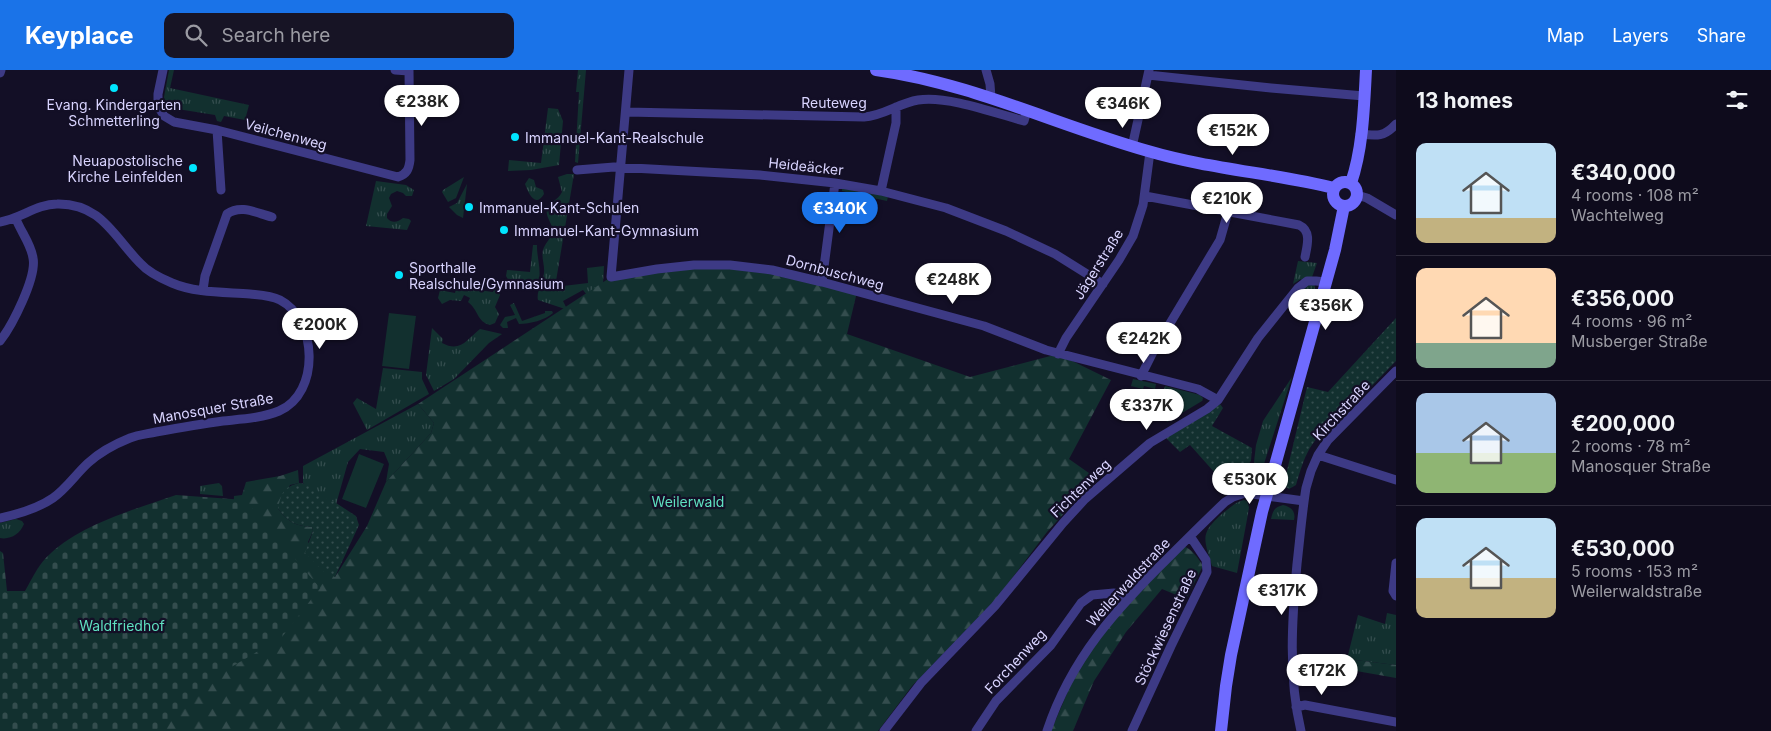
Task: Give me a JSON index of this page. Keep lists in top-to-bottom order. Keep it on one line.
{"streets":{"street":["Reuteweg","Veilchenweg","Heideäcker","Jägerstraße","Dornbuschweg","Manosquer Straße","Kirchstraße","Fichtenweg","Weilerwaldstraße","Stöckwiesenstraße","Forchenweg"]},"crossings":[["Heideäcker","Jägerstraße"],["Heideäcker","Dornbuschweg"],["Jägerstraße","Dornbuschweg"],["Dornbuschweg","Fichtenweg"],["Kirchstraße","Weilerwaldstraße"],["Weilerwaldstraße","Stöckwiesenstraße"],["Weilerwaldstraße","Forchenweg"]],"parks":["Weilerwald","Waldfriedhof"],"places":["Evang. Kindergarten Schmetterling","Immanuel-Kant-Realschule","Neuapostolische Kirche Leinfelden","Immanuel-Kant-Schulen","Immanuel-Kant-Gymnasium","Sporthalle Realschule/Gymnasium"],"page":{"header":"Keyplace","search":"Search here","nav":["Map","Layers","Share"],"heading":"13 homes","price":["€238K","€346K","€152K","€210K","€340K","€248K","€356K","€200K","€242K","€337K","€530K","€317K","€172K"],"list":[{"name":"€340,000","note":"4 rooms · 108 m² · Wachtelweg"},{"name":"€356,000","note":"4 rooms · 96 m² · Musberger Straße"},{"name":"€200,000","note":"2 rooms · 78 m² · Manosquer Straße"},{"name":"€530,000","note":"5 rooms · 153 m² · Weilerwaldstraße"}]}}
